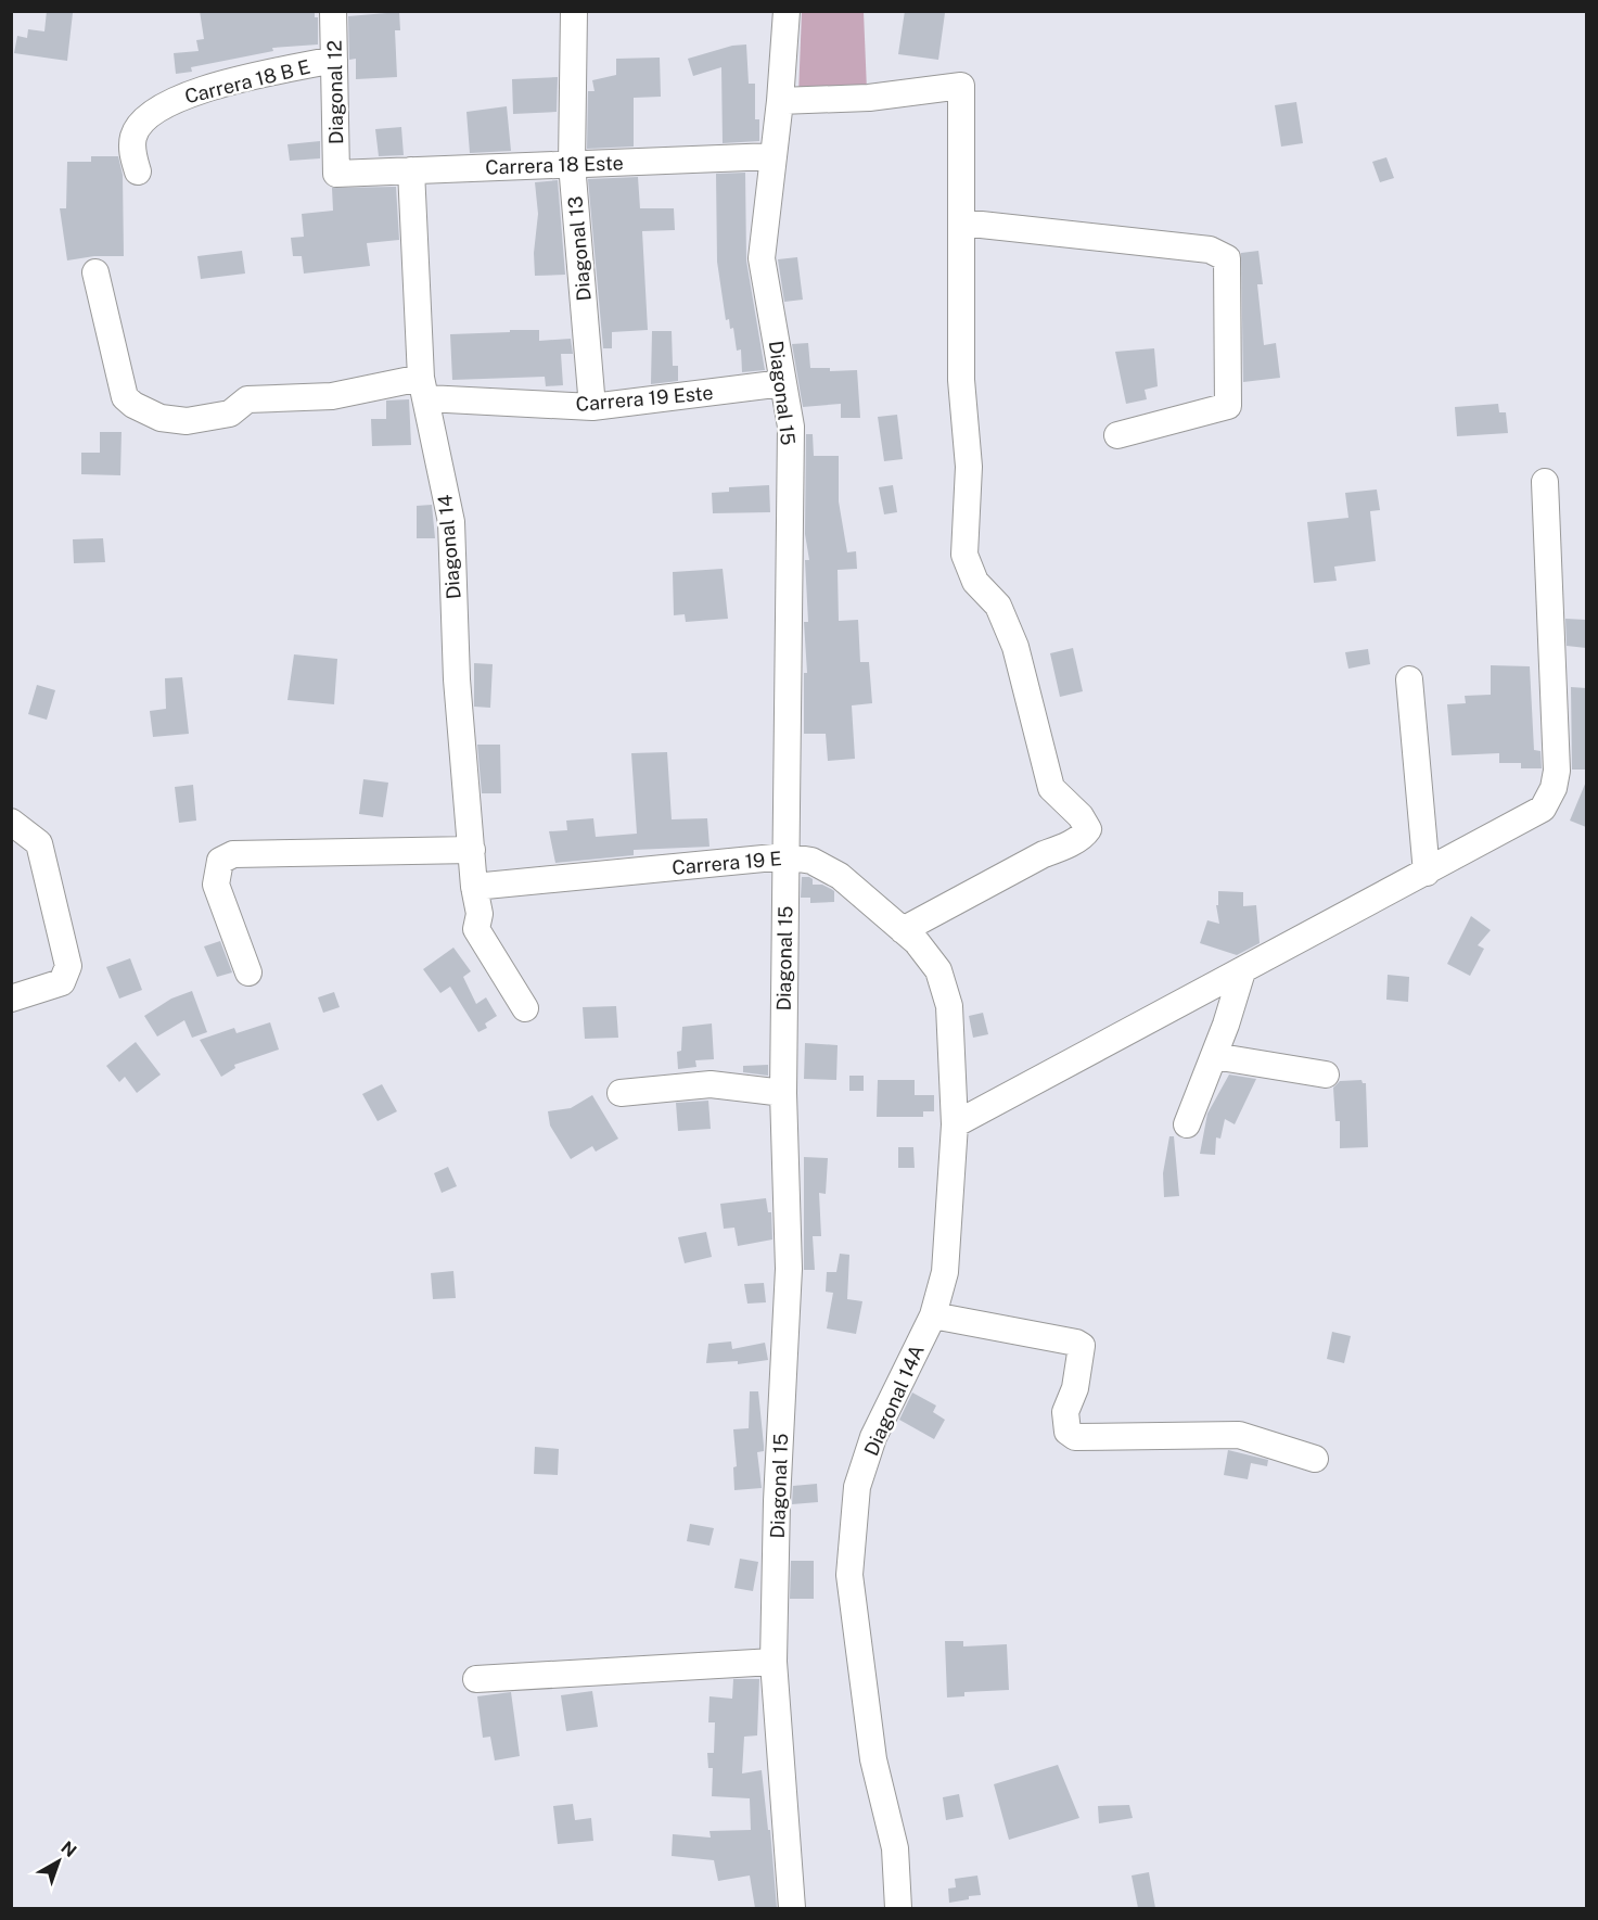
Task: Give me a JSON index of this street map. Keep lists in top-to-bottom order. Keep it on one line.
{"streets":{"street":["Carrera 18 B E","Diagonal 12","Carrera 18 Este","Diagonal 13","Diagonal 15","Carrera 19 Este","Diagonal 14","Carrera 19 E","Diagonal 14A"]},"crossings":[["Carrera 18 B E","Diagonal 12"],["Diagonal 12","Carrera 18 Este"],["Carrera 18 Este","Diagonal 13"],["Carrera 18 Este","Diagonal 15"],["Carrera 18 Este","Diagonal 14"],["Diagonal 13","Carrera 19 Este"],["Diagonal 15","Carrera 19 Este"],["Diagonal 15","Carrera 19 E"],["Carrera 19 Este","Diagonal 14"],["Diagonal 14","Carrera 19 E"],["Carrera 19 E","Diagonal 14A"]],"north":"top right"}
